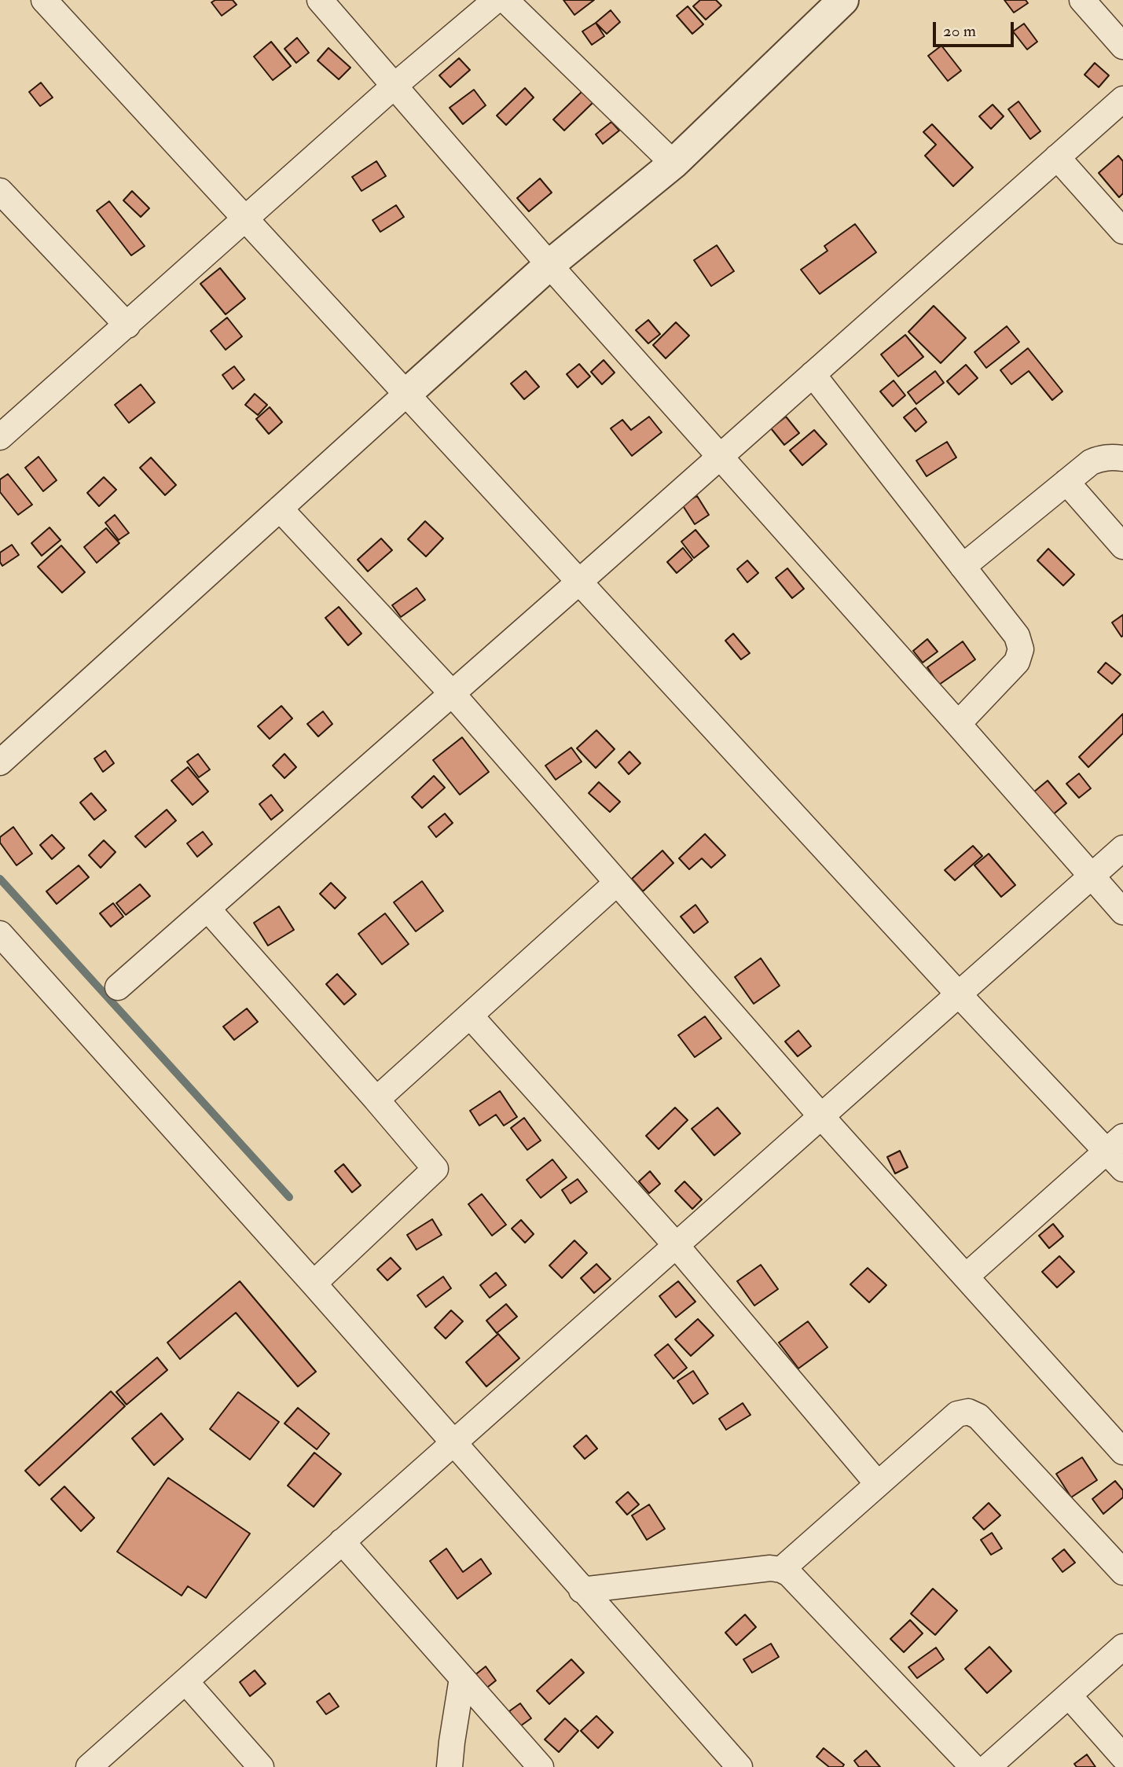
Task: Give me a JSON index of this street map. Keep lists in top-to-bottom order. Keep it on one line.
{"scale_bar":"20 m"}
